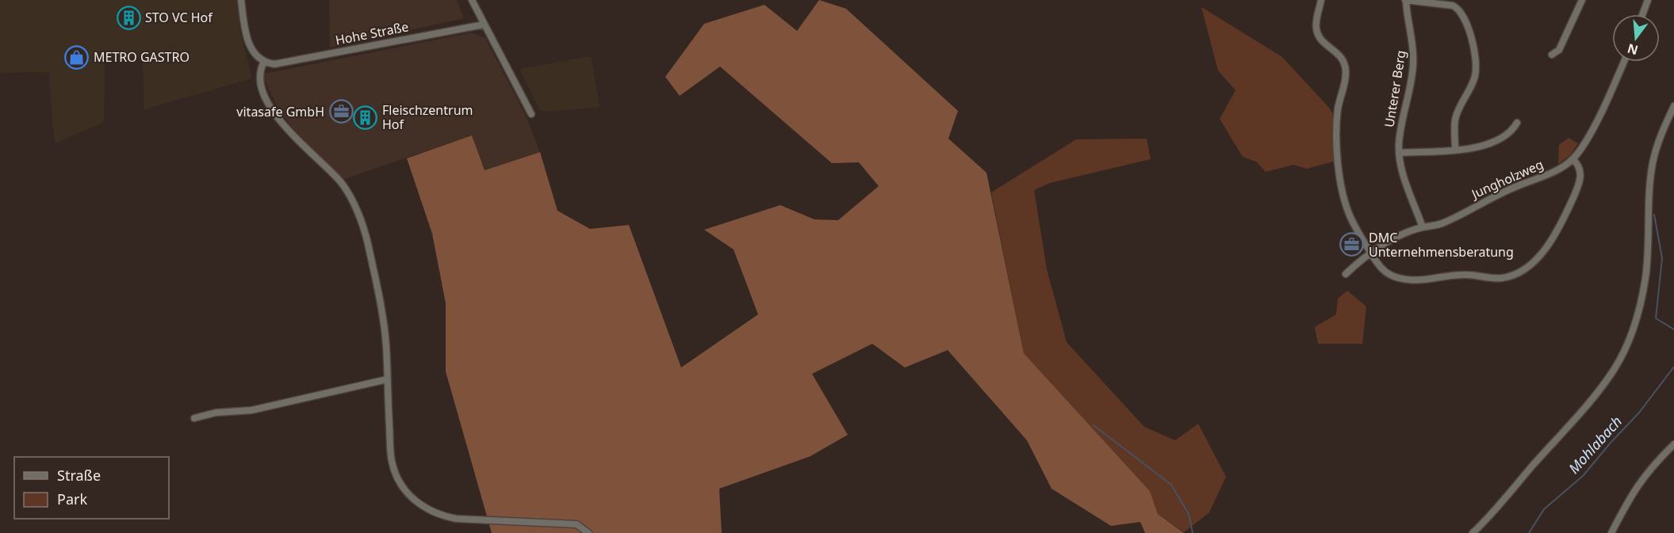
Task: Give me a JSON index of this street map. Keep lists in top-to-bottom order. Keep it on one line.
{"streets":{"street":["Hohe Straße","Unterer Berg","Jungholzweg"]},"crossings":[["Unterer Berg","Jungholzweg"]],"water":["Mohlabach"],"places":{"building":["STO VC Hof","Fleischzentrum Hof"],"shop":["METRO GASTRO"],"office":["vitasafe GmbH","DMC Unternehmensberatung"]},"legend":["Straße","Park"],"north":"bottom"}
